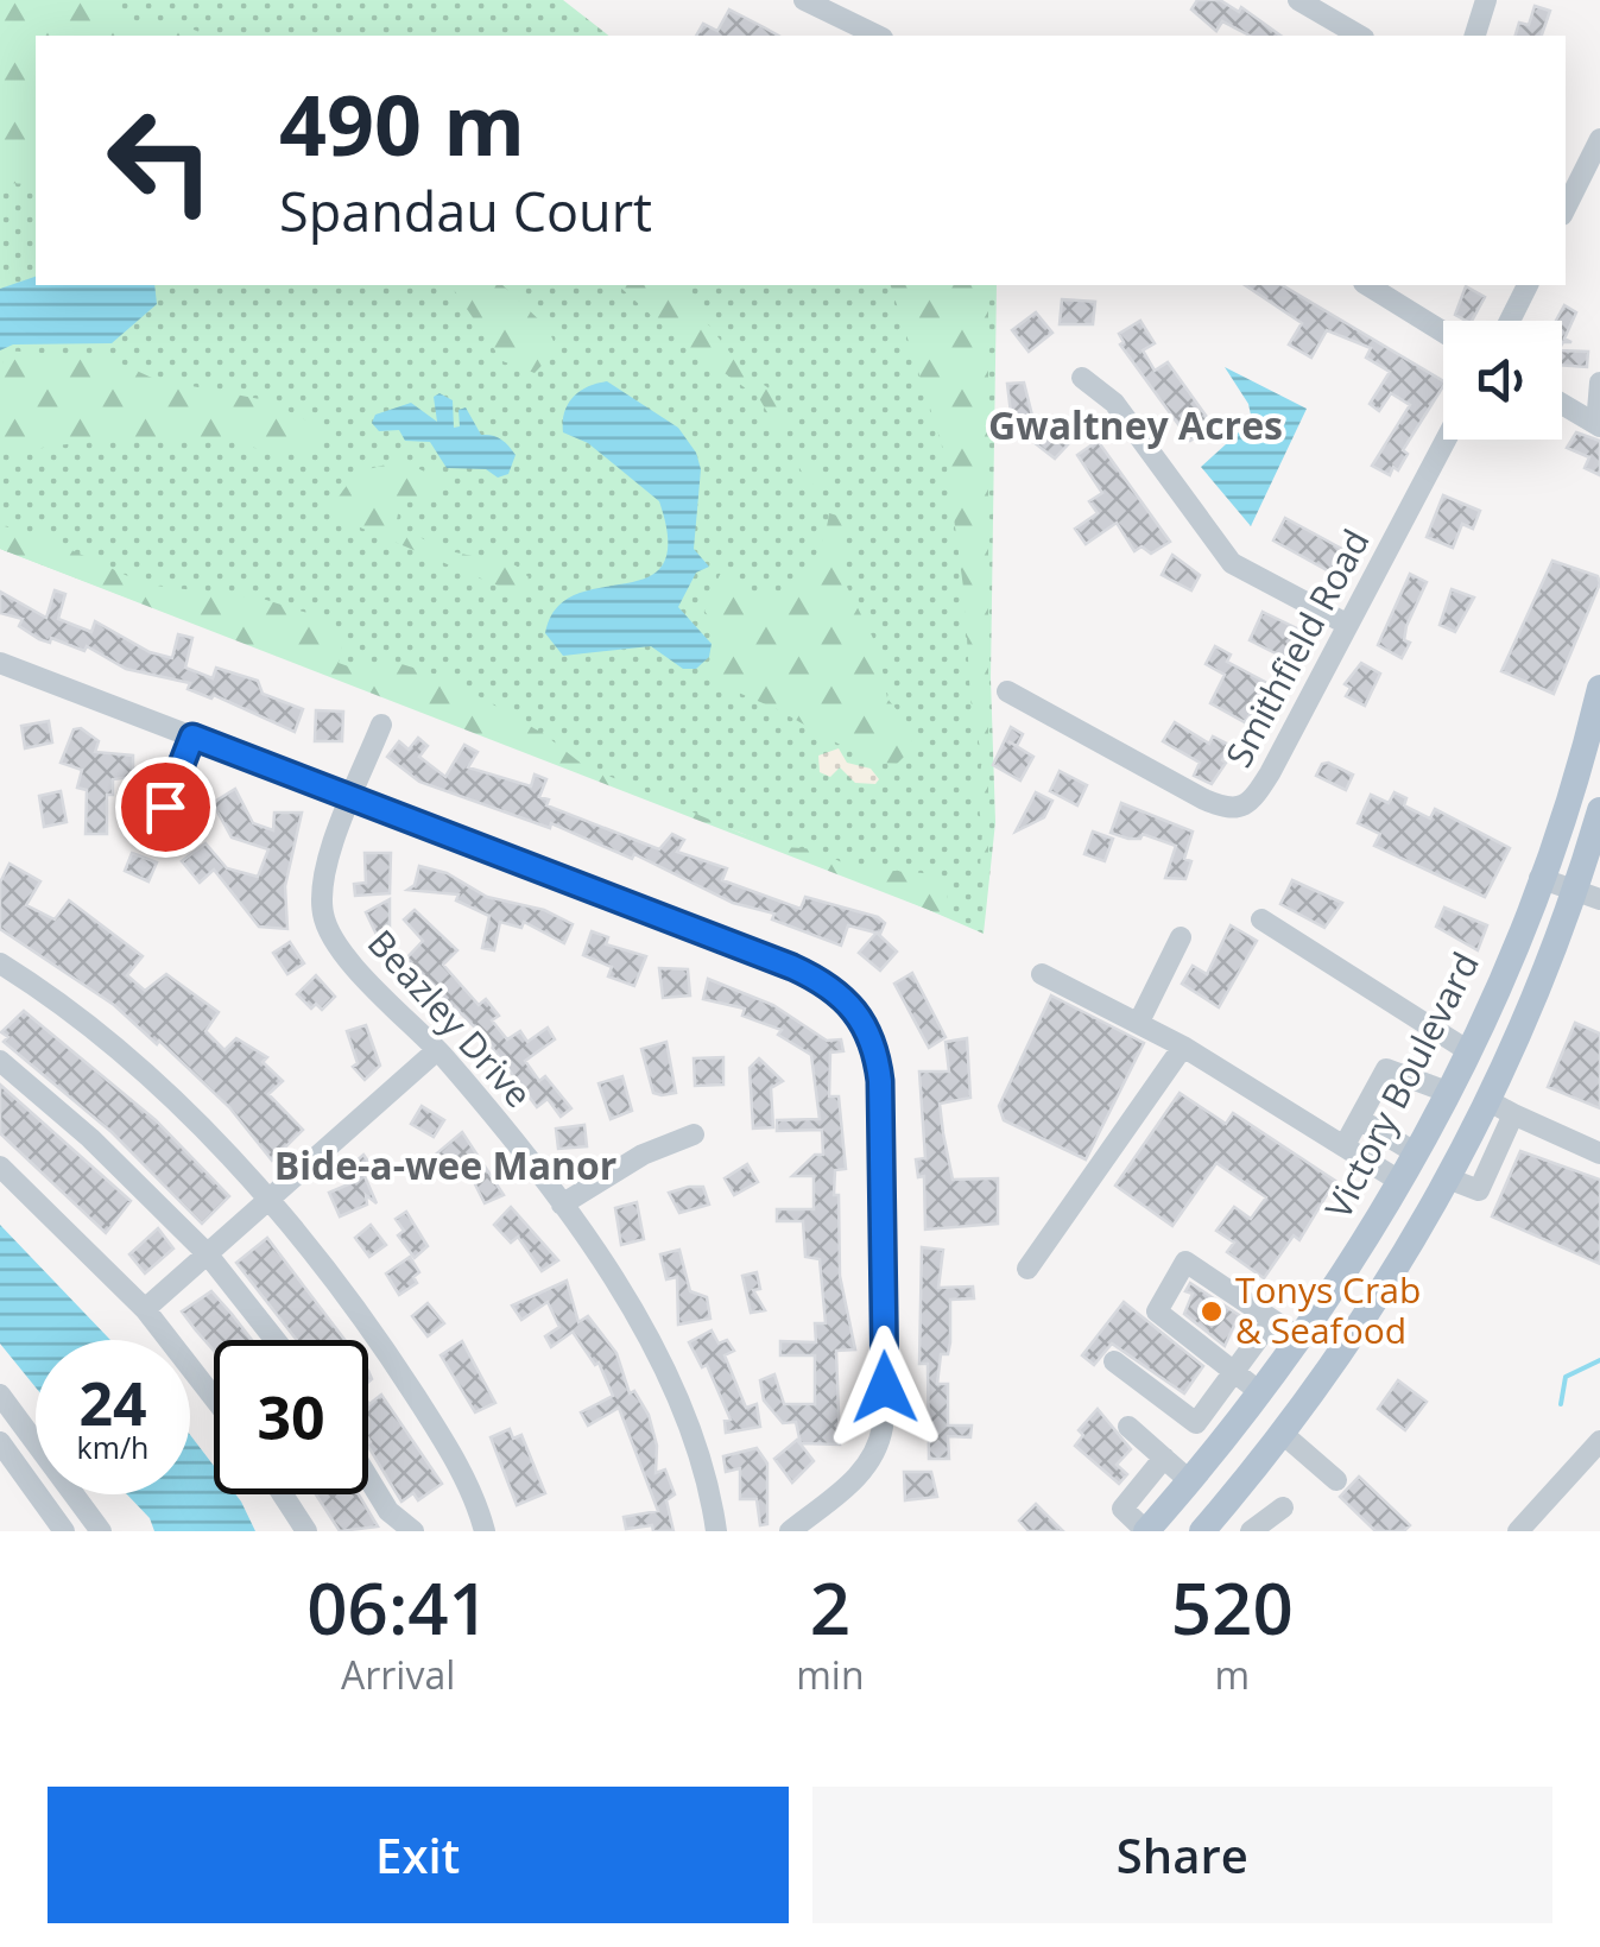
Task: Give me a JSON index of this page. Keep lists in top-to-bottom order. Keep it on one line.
{"streets":{"main road":["Victory Boulevard"],"street":["Smithfield Road","Beazley Drive"]},"districts":["Gwaltney Acres","Bide-a-wee Manor"],"places":["Tonys Crab & Seafood"],"page":{"turn":["490 m","Spandau Court"],"speed":"24 km/h","limit":"30","eta":["06:41","Arrival","2","min","520","m"],"buttons":["Exit","Share"]}}
